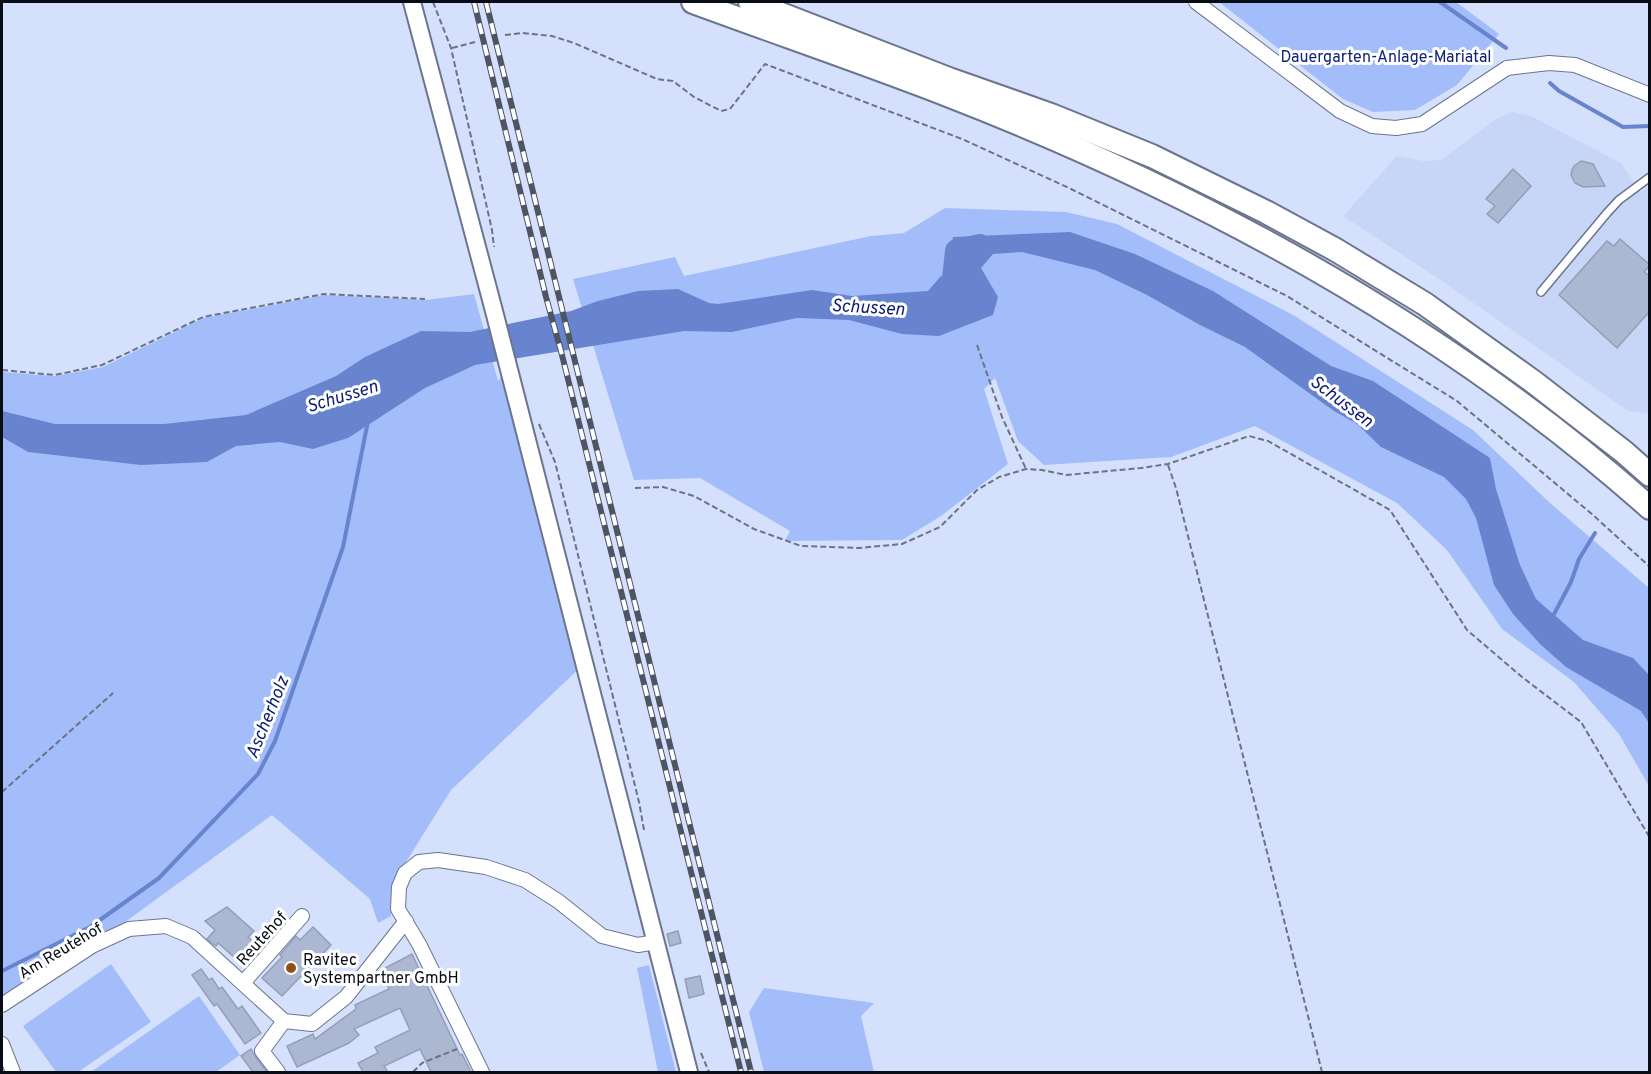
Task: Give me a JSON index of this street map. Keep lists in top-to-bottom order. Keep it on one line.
{"streets":{"street":["Reutehof","Am Reutehof"]},"crossings":[["Reutehof","Am Reutehof"]],"water":["Schussen","Ascherholz"],"parks":["Dauergarten-Anlage-Mariatal"],"places":["Ravitec Systempartner GmbH"]}
